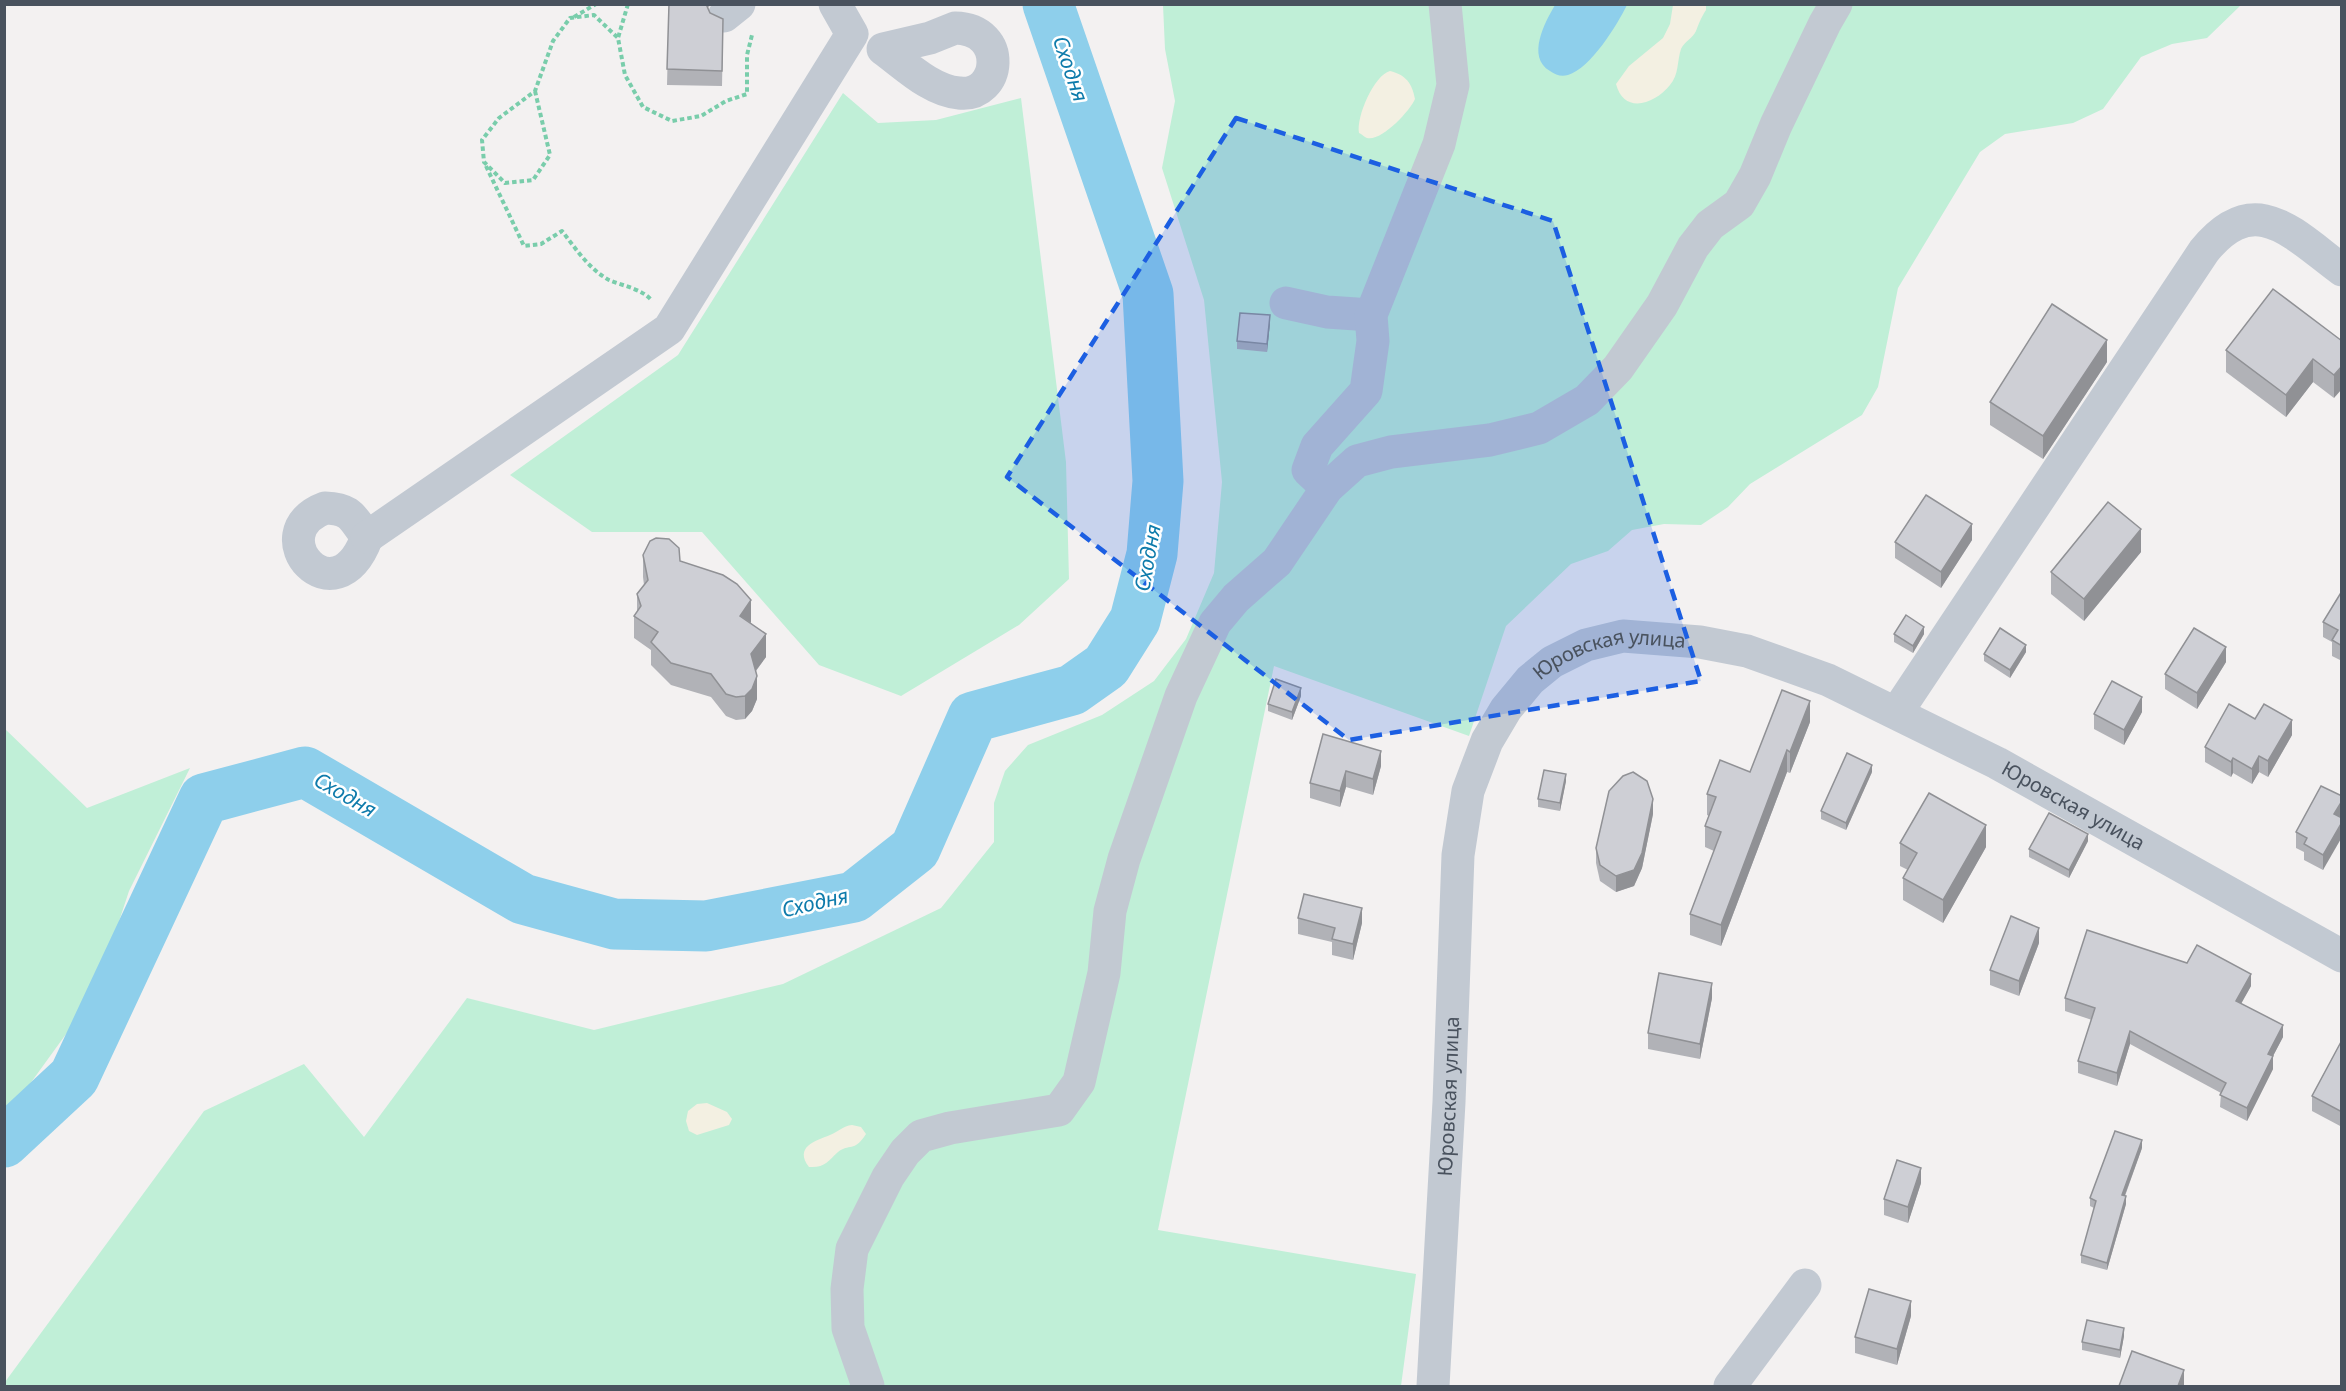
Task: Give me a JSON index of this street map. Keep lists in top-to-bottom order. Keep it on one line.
{"streets":{"street":["Юровская улица"]},"water":["Сходня"]}
